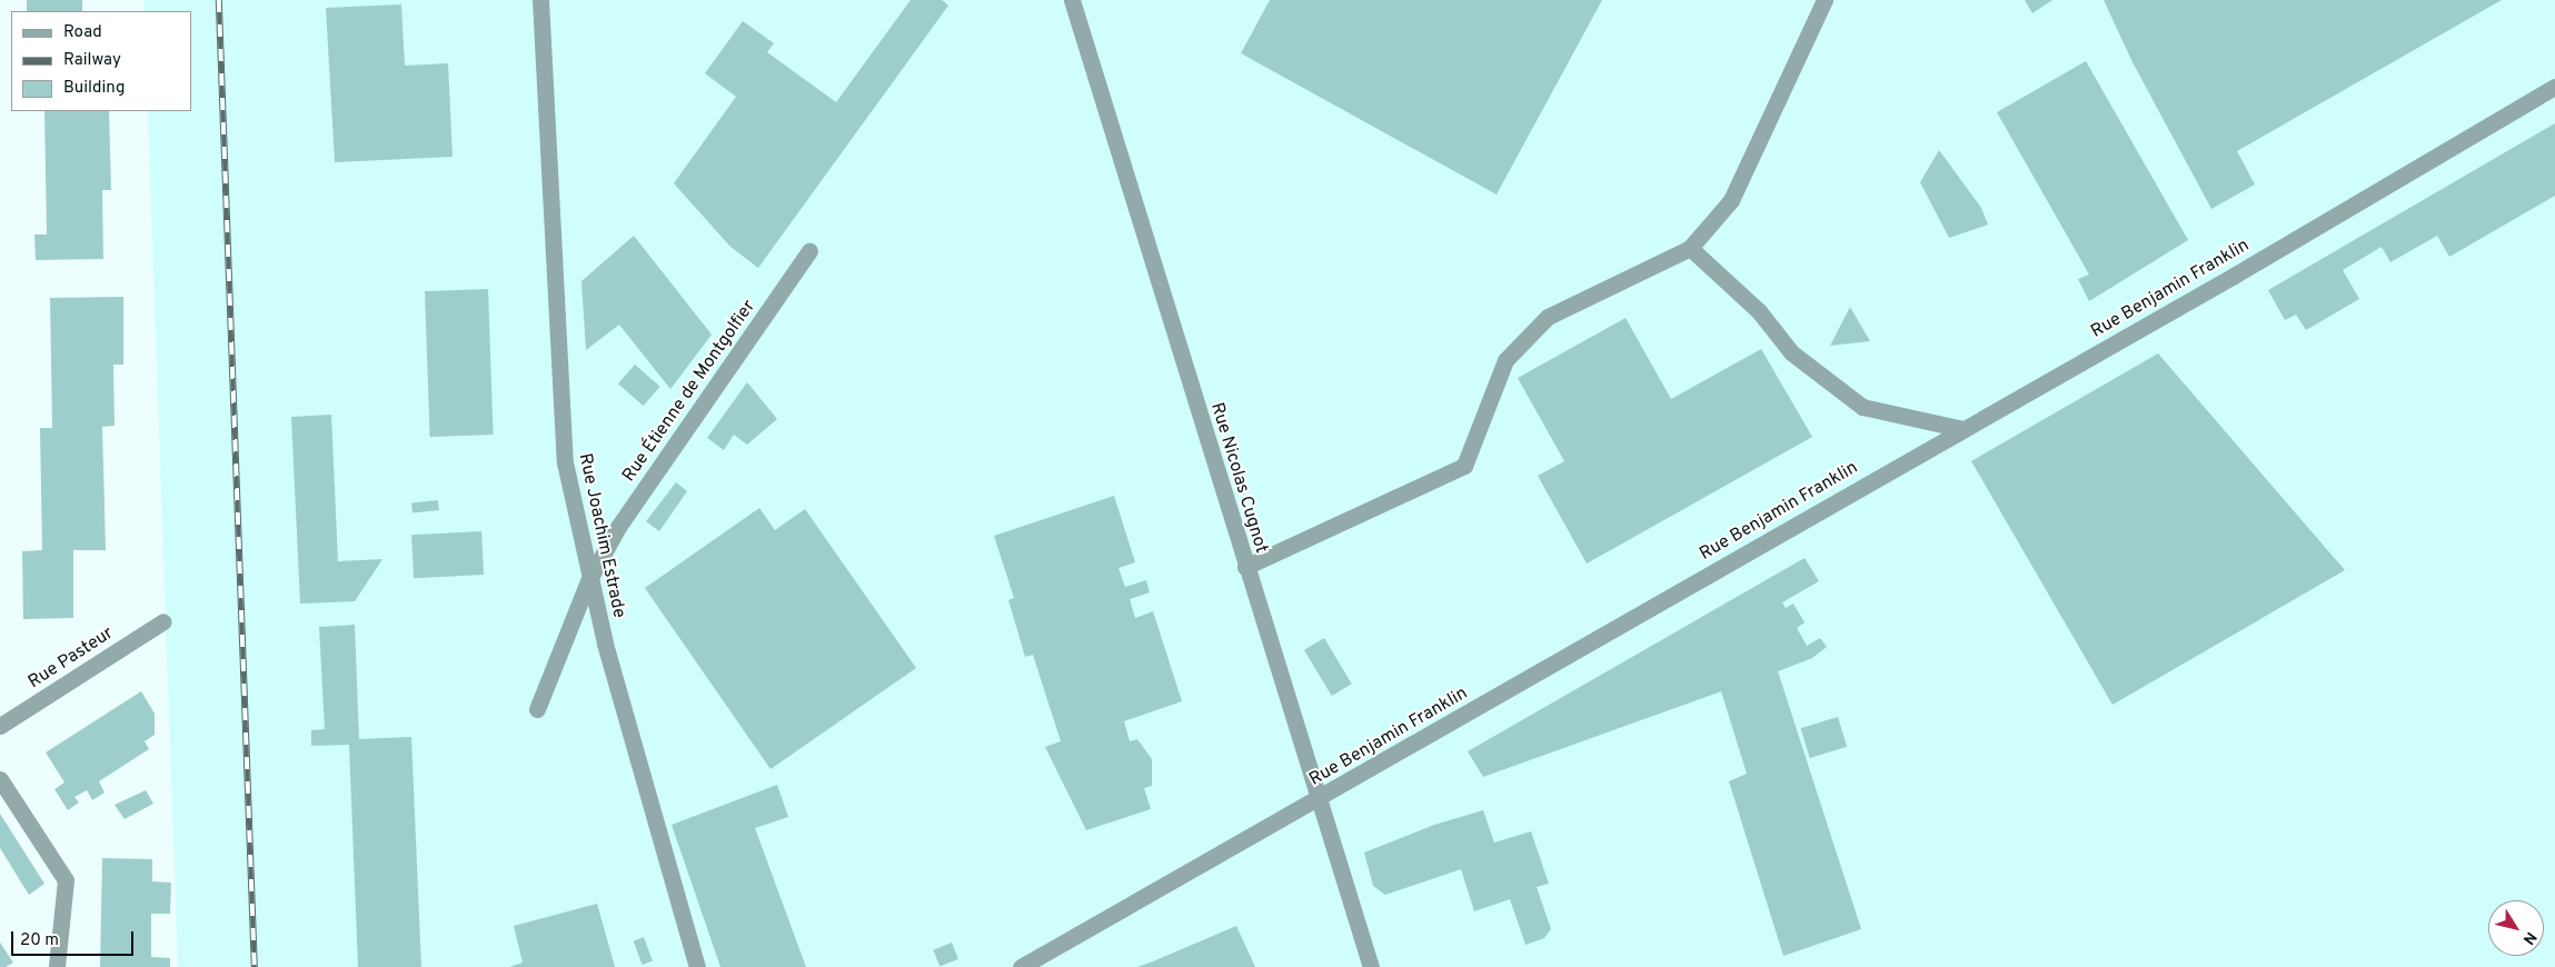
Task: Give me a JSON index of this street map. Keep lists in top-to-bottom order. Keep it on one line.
{"streets":{"street":["Rue Benjamin Franklin","Rue Étienne de Montgolfier","Rue Nicolas Cugnot","Rue Joachim Estrade","Rue Pasteur"]},"crossings":[["Rue Benjamin Franklin","Rue Nicolas Cugnot"],["Rue Étienne de Montgolfier","Rue Joachim Estrade"]],"legend":["Road","Railway","Building"],"scale_bar":"20 m","north":"bottom right"}
